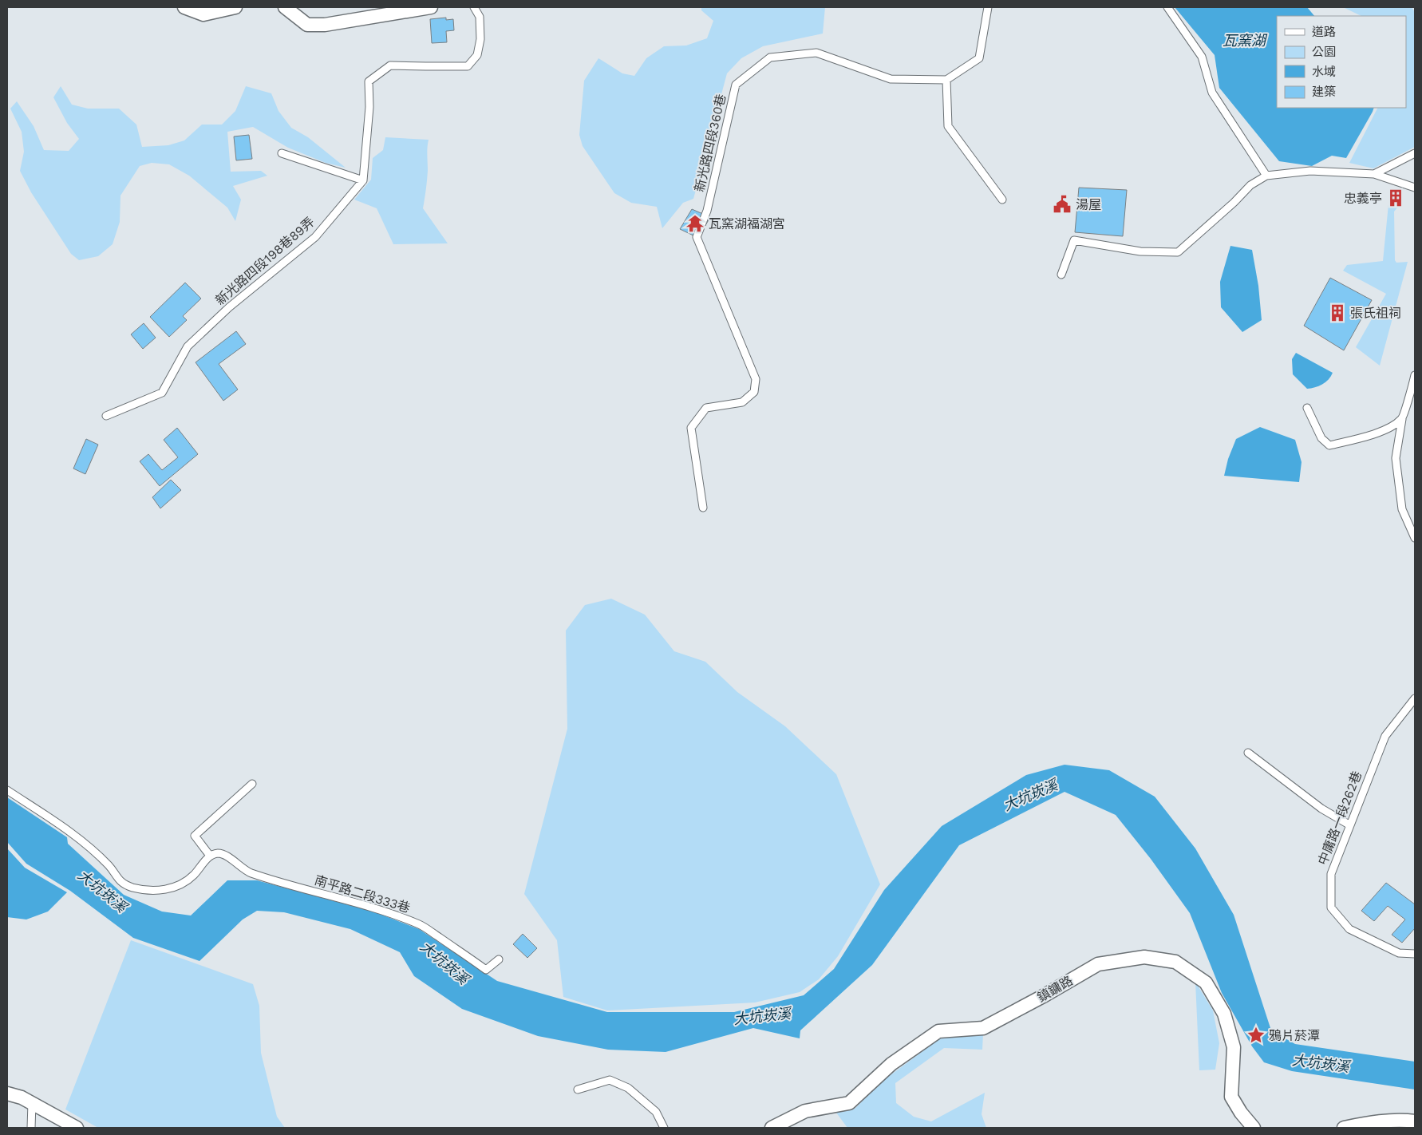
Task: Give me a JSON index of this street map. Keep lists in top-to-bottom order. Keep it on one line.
{"streets":{"street":["鎮鏞路"],"lane":["新光路四段360巷","新光路四段198巷89弄","中庸路一段262巷","南平路二段333巷"]},"water":["瓦窯湖","大坑崁溪"],"places":{"building":["忠義亭","張氏祖祠"],"public building":["湯屋"],"temple":["瓦窯湖福湖宮"],"place":["鴉片菸潭"]},"legend":["道路","公園","水域","建築"]}
